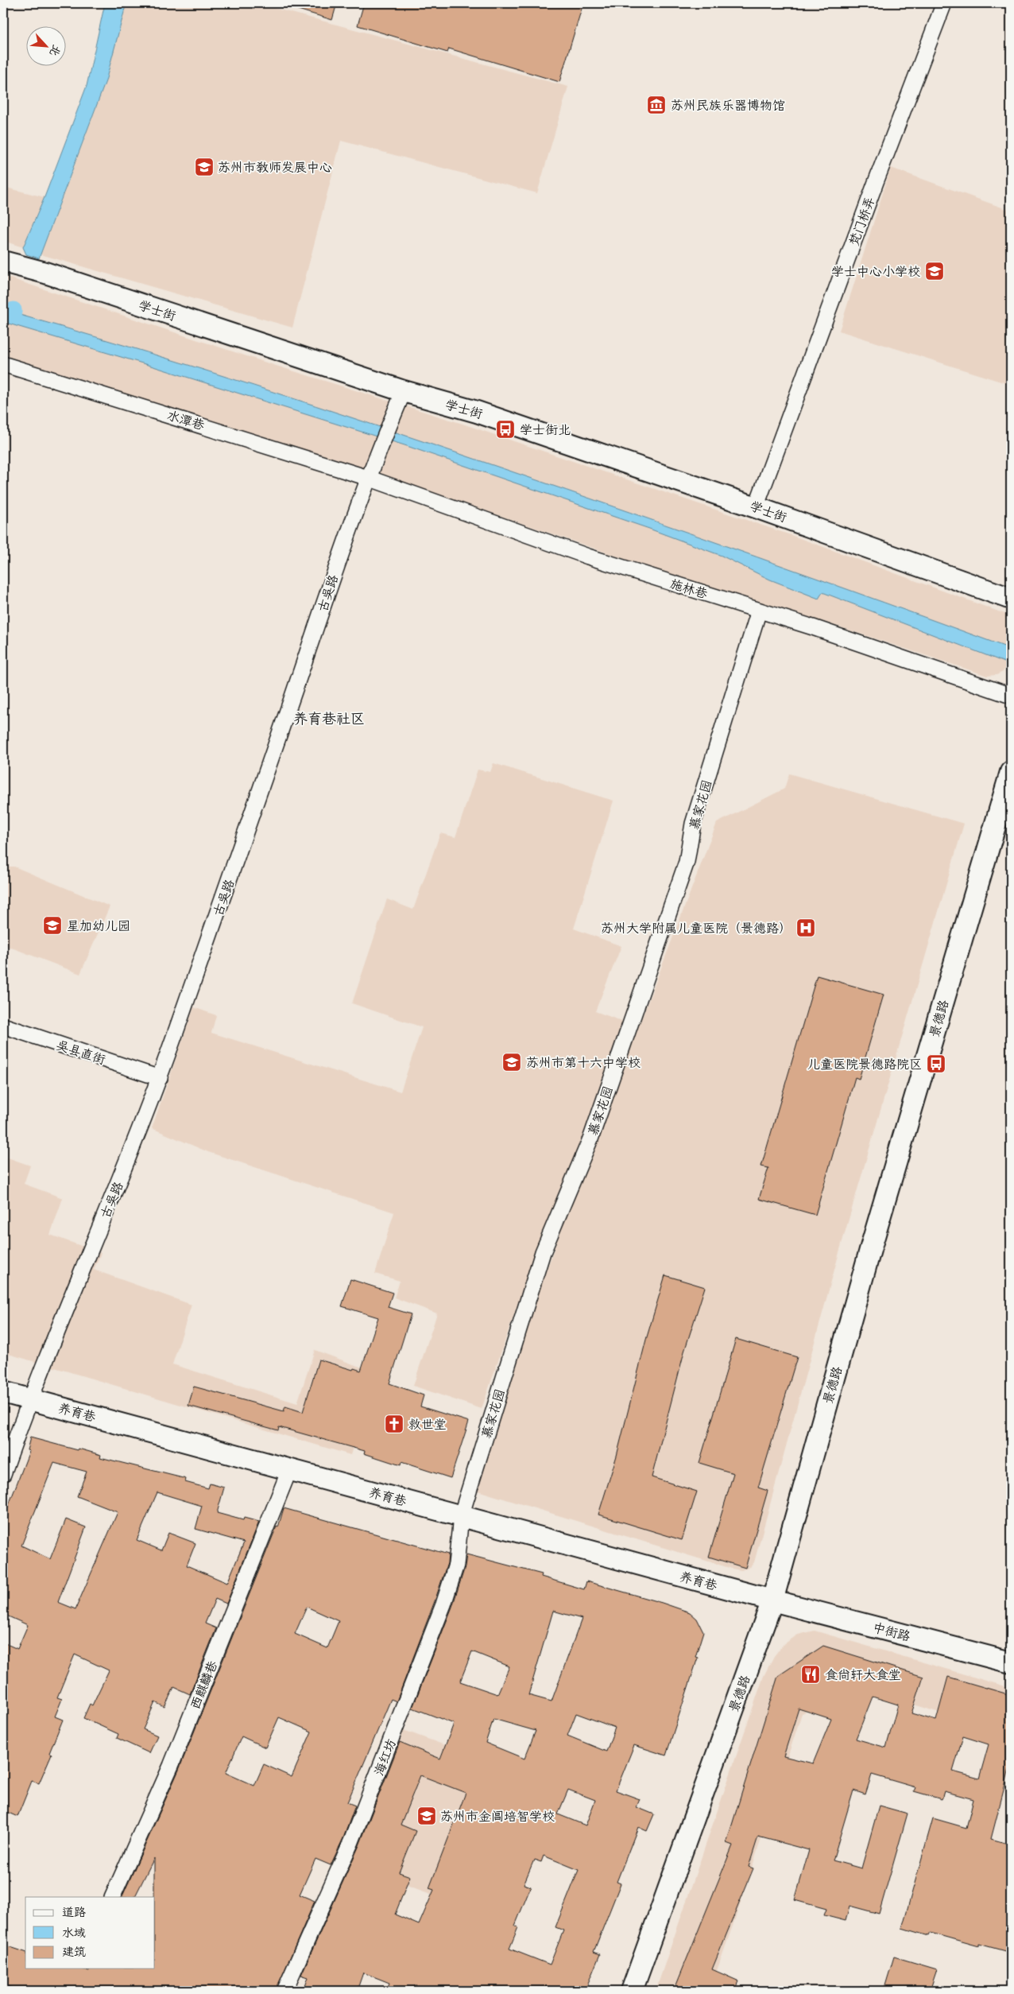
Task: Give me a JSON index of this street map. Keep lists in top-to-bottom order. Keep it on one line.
{"streets":{"main road":["学士街","景德路","养育巷","中街路"],"street":["梵门桥弄","水潭巷","施林巷","古吴路","慕家花园","吴县直街","西麒麟巷","海红坊"]},"crossings":[["梵门桥弄","学士街"],["学士街","古吴路"],["水潭巷","施林巷"],["水潭巷","古吴路"],["施林巷","古吴路"],["施林巷","慕家花园"],["古吴路","吴县直街"],["古吴路","养育巷"],["慕家花园","养育巷"],["慕家花园","海红坊"],["景德路","养育巷"],["景德路","中街路"],["养育巷","中街路"],["养育巷","西麒麟巷"],["养育巷","海红坊"]],"districts":["养育巷社区"],"places":{"museum":["苏州民族乐器博物馆"],"school or university":["苏州市教师发展中心","学士中心小学校","星加幼儿园","苏州市第十六中学校","苏州市金阊培智学校"],"bus stop":["学士街北","儿童医院景德路院区"],"hospital":["苏州大学附属儿童医院（景德路）"],"church":["救世堂"],"restaurant":["食尚轩大食堂"]},"legend":["道路","水域","建筑"],"north":"bottom right"}
